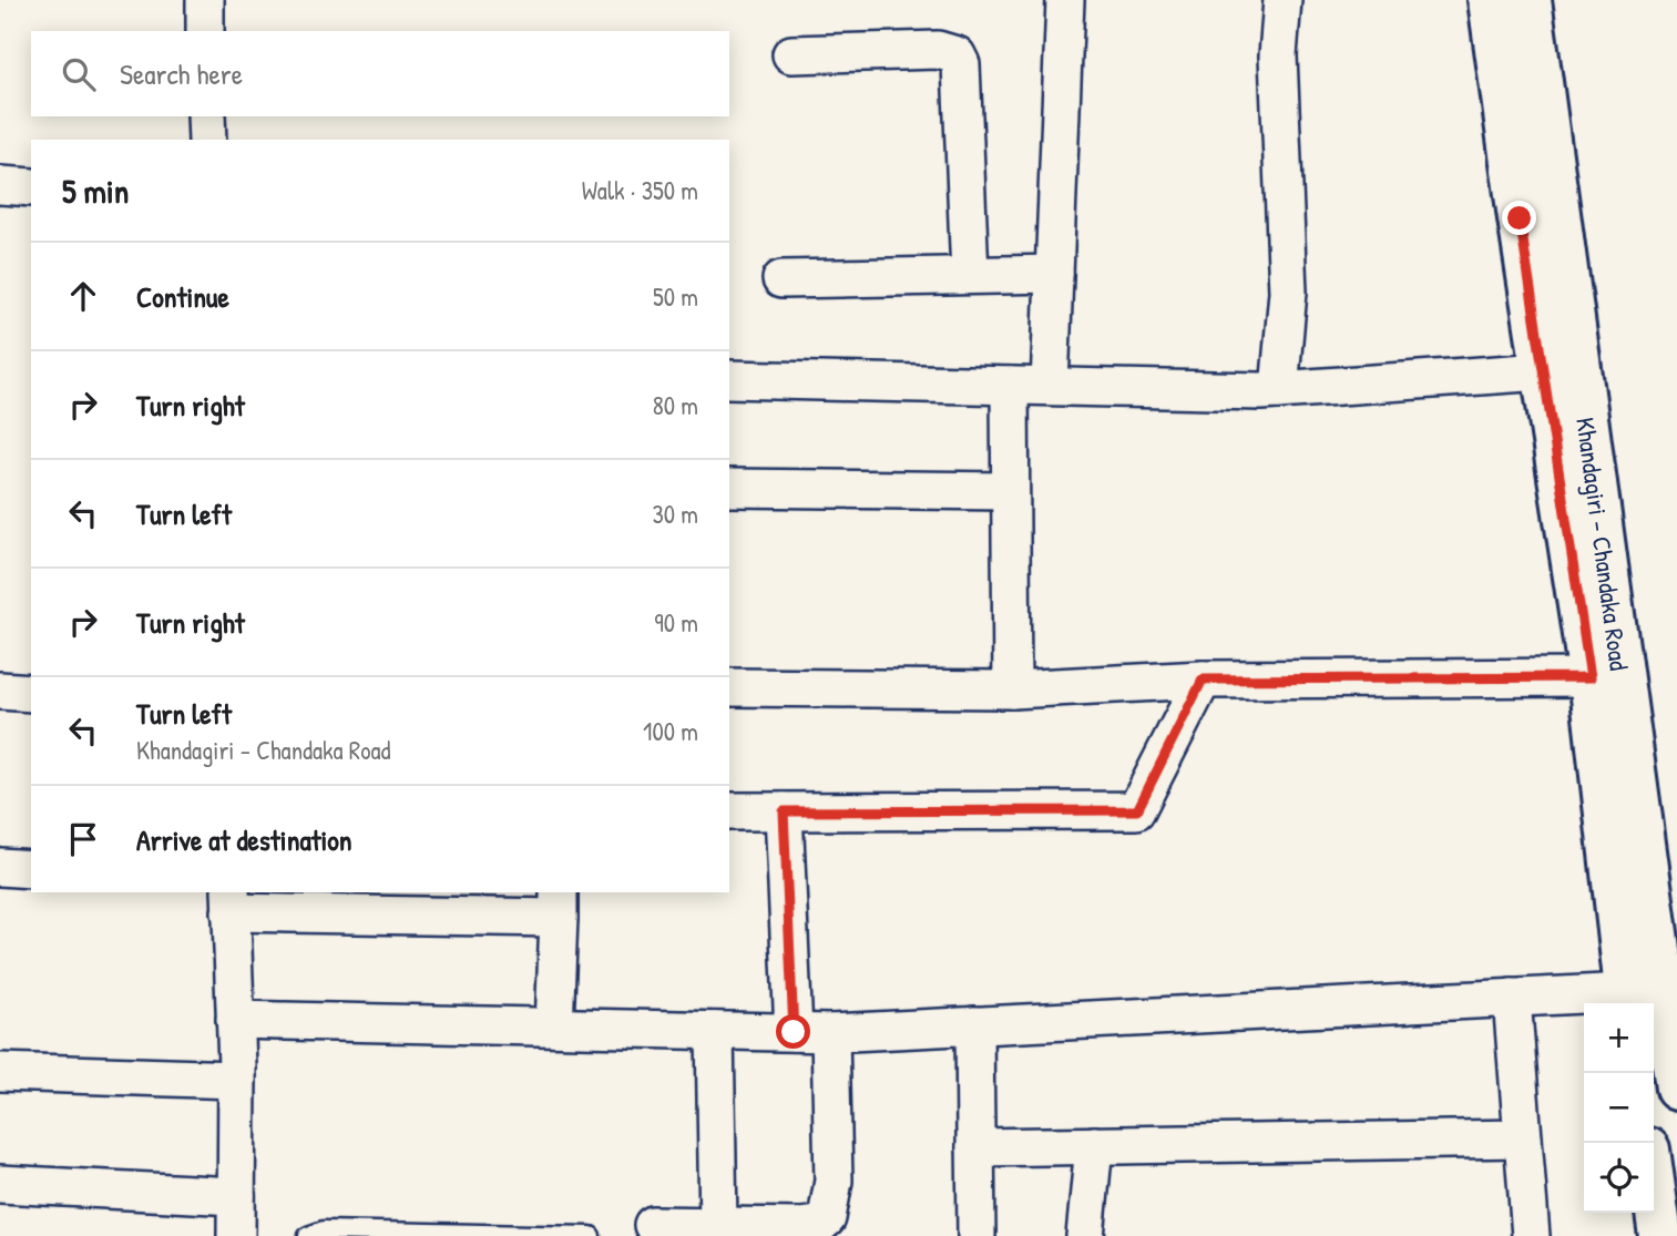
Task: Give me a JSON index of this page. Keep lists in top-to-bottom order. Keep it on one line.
{"streets":{"main road":["Khandagiri - Chandaka Road"]},"page":{"search":"Search here","heading":["5 min","Walk · 350 m"],"list":[["Continue","50 m"],["Turn right","80 m"],["Turn left","30 m"],["Turn right","90 m"],["Turn left","Khandagiri - Chandaka Road","100 m"],"Arrive at destination"],"map_buttons":["+","−"]}}
